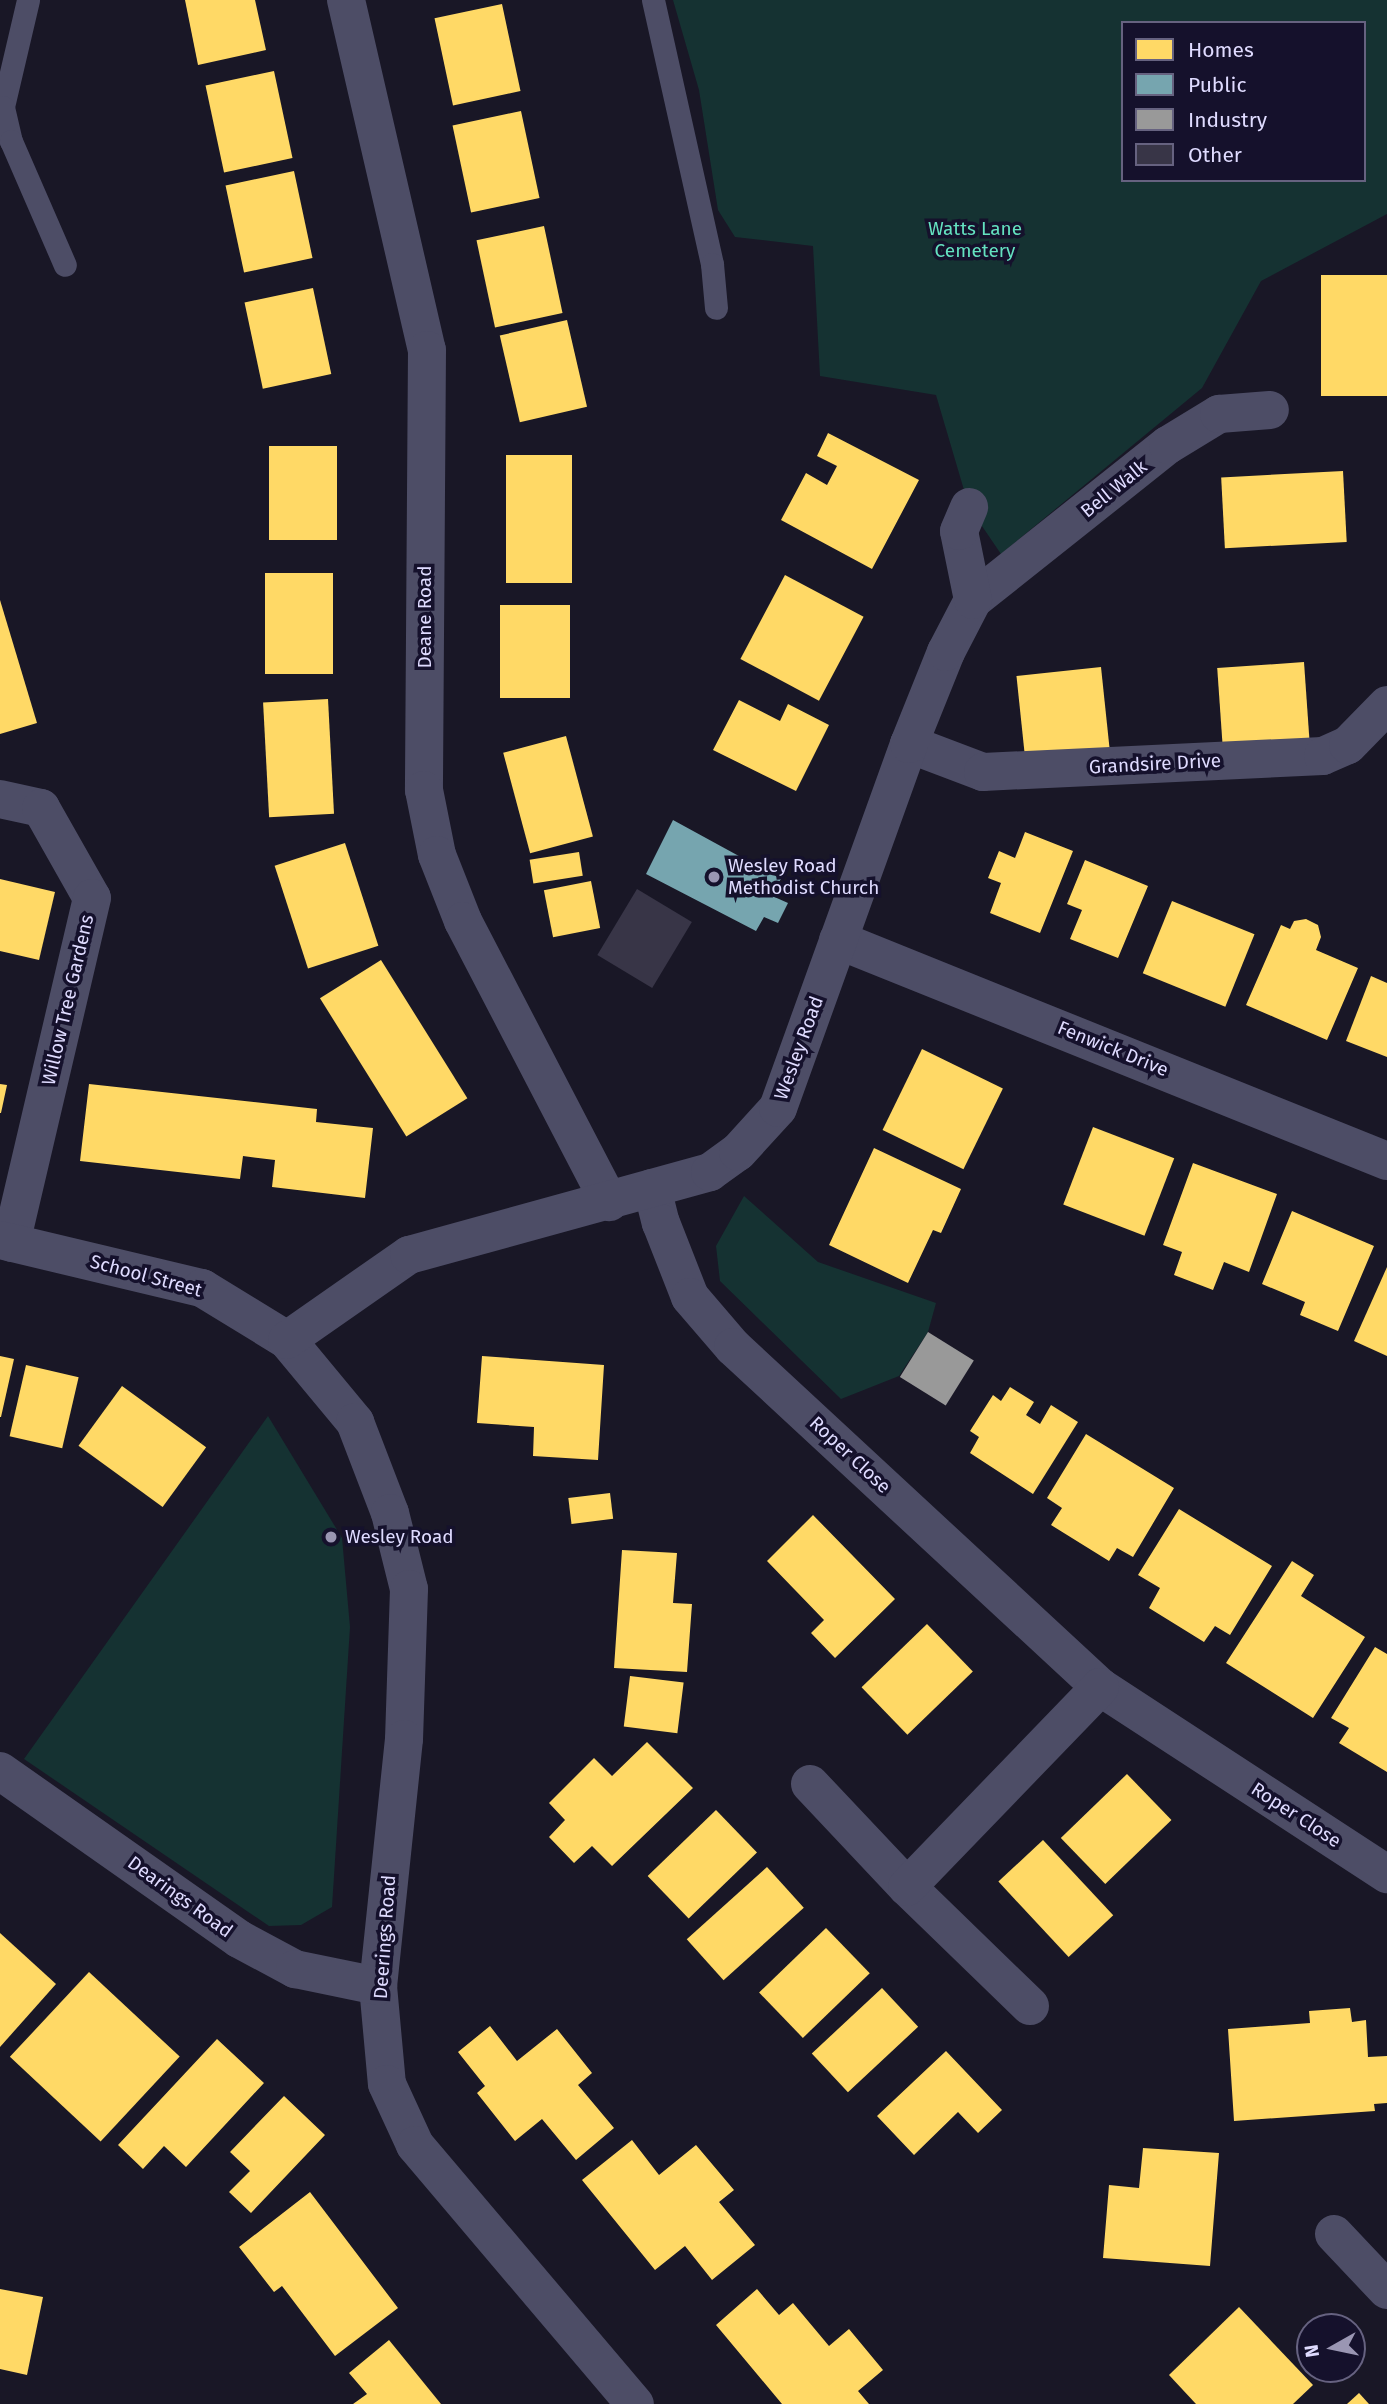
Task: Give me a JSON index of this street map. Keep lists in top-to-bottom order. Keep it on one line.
{"streets":{"street":["Bell Walk","Deane Road","Grandsire Drive","Willow Tree Gardens","Wesley Road","Fenwick Drive","School Street","Roper Close","Dearings Road","Deerings Road"]},"crossings":[["Bell Walk","Wesley Road"],["Deane Road","Wesley Road"],["Grandsire Drive","Wesley Road"],["Willow Tree Gardens","School Street"],["Wesley Road","Fenwick Drive"],["Wesley Road","School Street"],["Wesley Road","Roper Close"],["School Street","Deerings Road"],["Dearings Road","Deerings Road"]],"parks":["Watts Lane Cemetery"],"places":["Wesley Road Methodist Church","Wesley Road"],"legend":["Homes","Public","Industry","Other"],"north":"left"}
